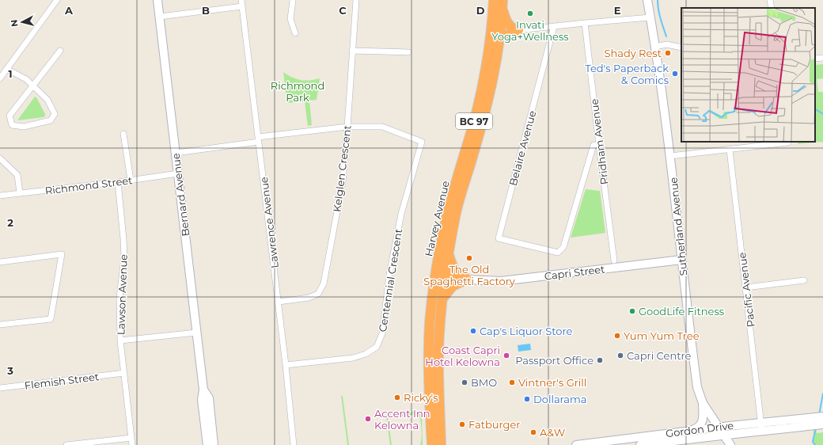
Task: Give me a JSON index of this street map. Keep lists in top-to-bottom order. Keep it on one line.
{"streets":{"highway":["BC 97","Harvey Avenue"],"street":["Pridham Avenue","Belaire Avenue","Kelglen Crescent","Richmond Street","Bernard Avenue","Lawrence Avenue","Sutherland Avenue","Capri Street","Centennial Crescent","Pacific Avenue","Lawson Avenue","Flemish Street","Gordon Drive"]},"crossings":[["Pridham Avenue","Belaire Avenue"],["Kelglen Crescent","Lawrence Avenue"],["Kelglen Crescent","Centennial Crescent"],["Richmond Street","Bernard Avenue"],["Richmond Street","Lawson Avenue"],["Lawrence Avenue","Centennial Crescent"],["Sutherland Avenue","Capri Street"],["Sutherland Avenue","Gordon Drive"],["Pacific Avenue","Gordon Drive"],["Lawson Avenue","Flemish Street"]],"parks":["Richmond Park"],"places":["Invati Yoga+Wellness","Shady Rest","Ted's Paperback & Comics","The Old Spaghetti Factory","GoodLife Fitness","Cap's Liquor Store","Yum Yum Tree","Coast Capri Hotel Kelowna","Capri Centre","Passport Office","BMO","Vintner's Grill","Ricky's","Dollarama","Accent Inn Kelowna","Fatburger","A&W"],"north":"left","grid":{"columns":["A","B","C","D","E"],"rows":["1","2","3"]}}
